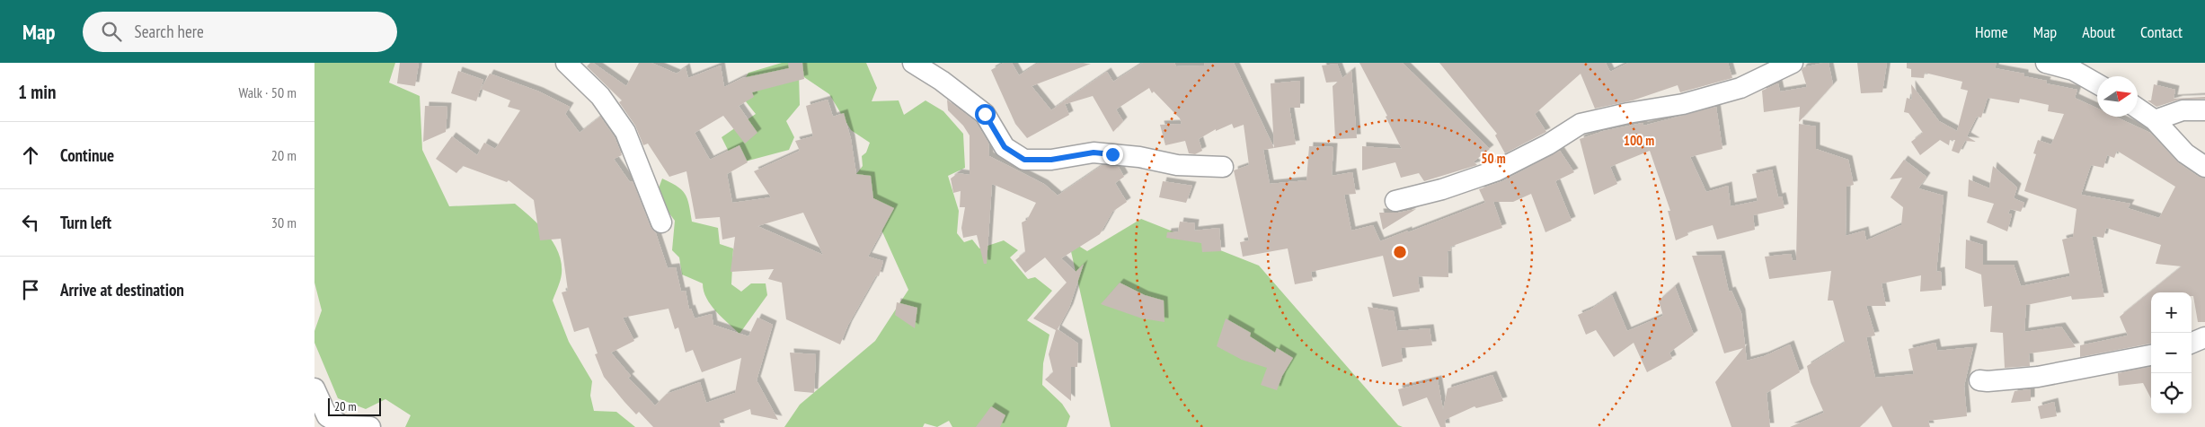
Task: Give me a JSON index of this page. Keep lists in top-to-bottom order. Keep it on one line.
{"scale_bar":"20 m","north":"right","page":{"header":"Map","search":"Search here","nav":["Home","Map","About","Contact"],"heading":["1 min","Walk · 50 m"],"list":[["Continue","20 m"],["Turn left","30 m"],"Arrive at destination"],"map_buttons":["+","−"],"scale":"20 m"},"rings":["100 m","50 m"]}
